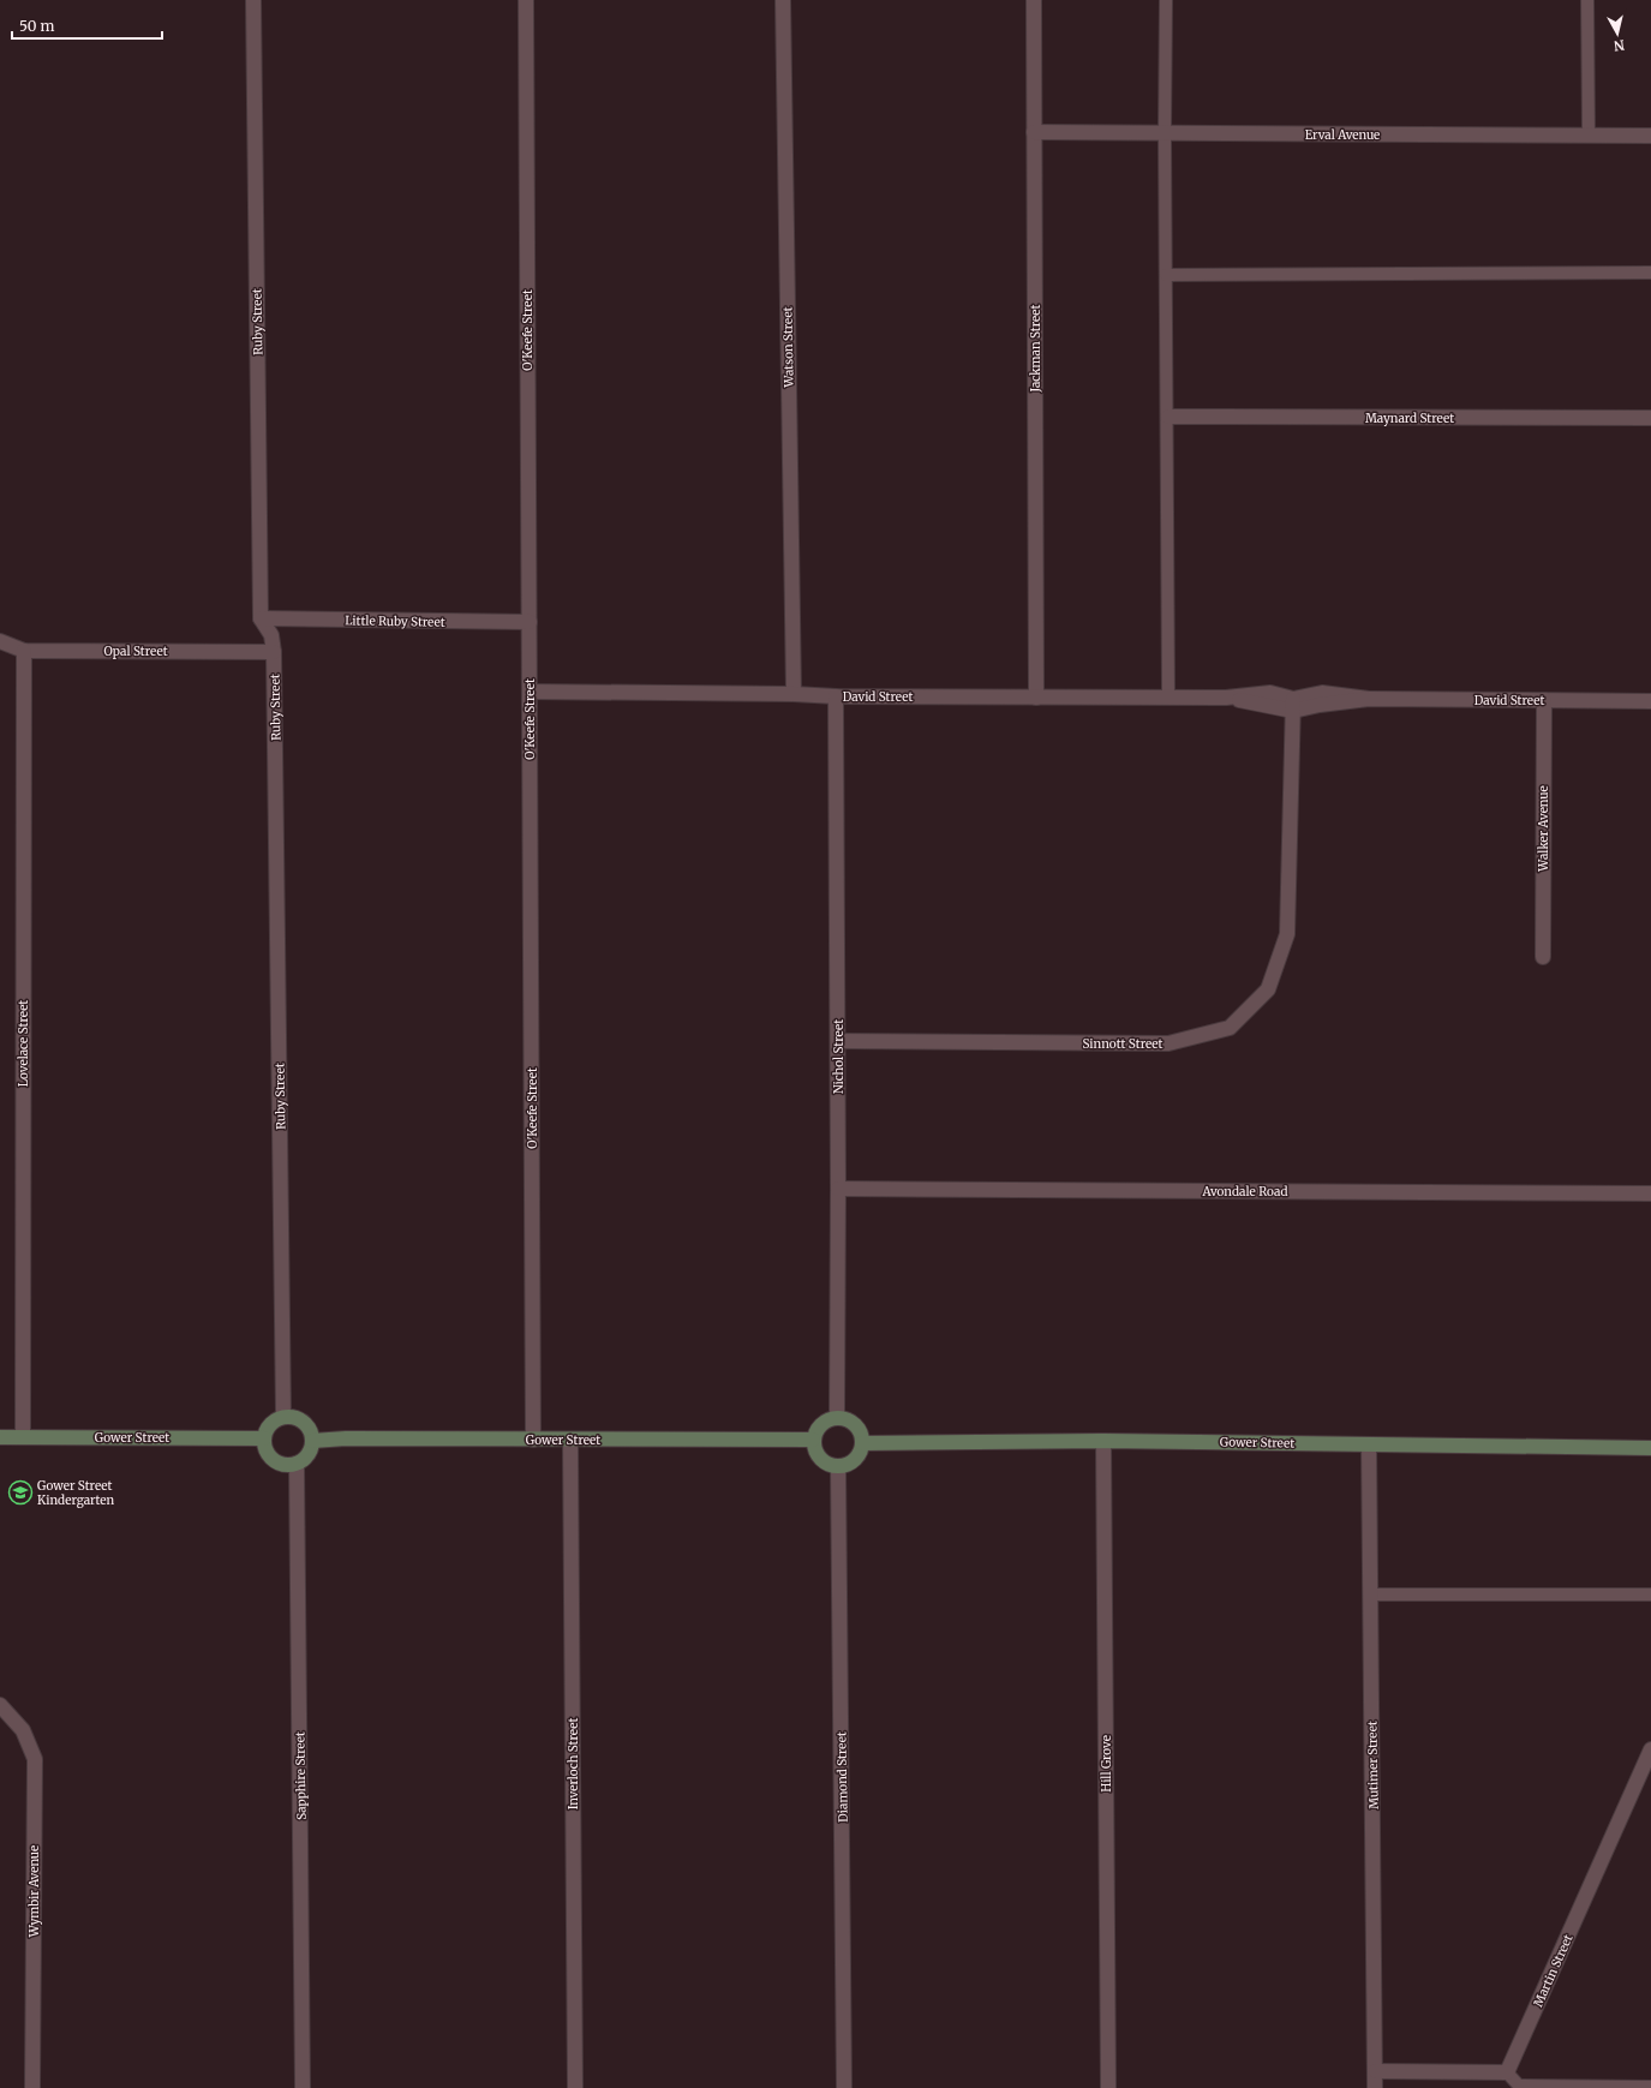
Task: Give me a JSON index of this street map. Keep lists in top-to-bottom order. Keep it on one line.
{"streets":{"street":["Erval Avenue","Ruby Street","O'Keefe Street","Watson Street","Jackman Street","Maynard Street","Little Ruby Street","Opal Street","David Street","Walker Avenue","Lovelace Street","Sinnott Street","Nichol Street","Avondale Road","Gower Street","Inverloch Street","Hill Grove","Mutimer Street","Sapphire Street","Diamond Street","Wymbir Avenue","Martin Street"]},"crossings":[["Erval Avenue","Jackman Street"],["Ruby Street","Little Ruby Street"],["Ruby Street","Opal Street"],["Ruby Street","Gower Street"],["Ruby Street","Sapphire Street"],["O'Keefe Street","Little Ruby Street"],["O'Keefe Street","David Street"],["O'Keefe Street","Gower Street"],["Watson Street","David Street"],["Jackman Street","David Street"],["Opal Street","Lovelace Street"],["David Street","Walker Avenue"],["David Street","Sinnott Street"],["David Street","Nichol Street"],["Lovelace Street","Gower Street"],["Sinnott Street","Nichol Street"],["Nichol Street","Avondale Road"],["Nichol Street","Gower Street"],["Nichol Street","Diamond Street"],["Gower Street","Inverloch Street"],["Gower Street","Hill Grove"],["Gower Street","Mutimer Street"],["Gower Street","Sapphire Street"],["Gower Street","Diamond Street"]],"places":{"school or university":["Gower Street Kindergarten"]},"scale_bar":"50 m","north":"bottom"}
